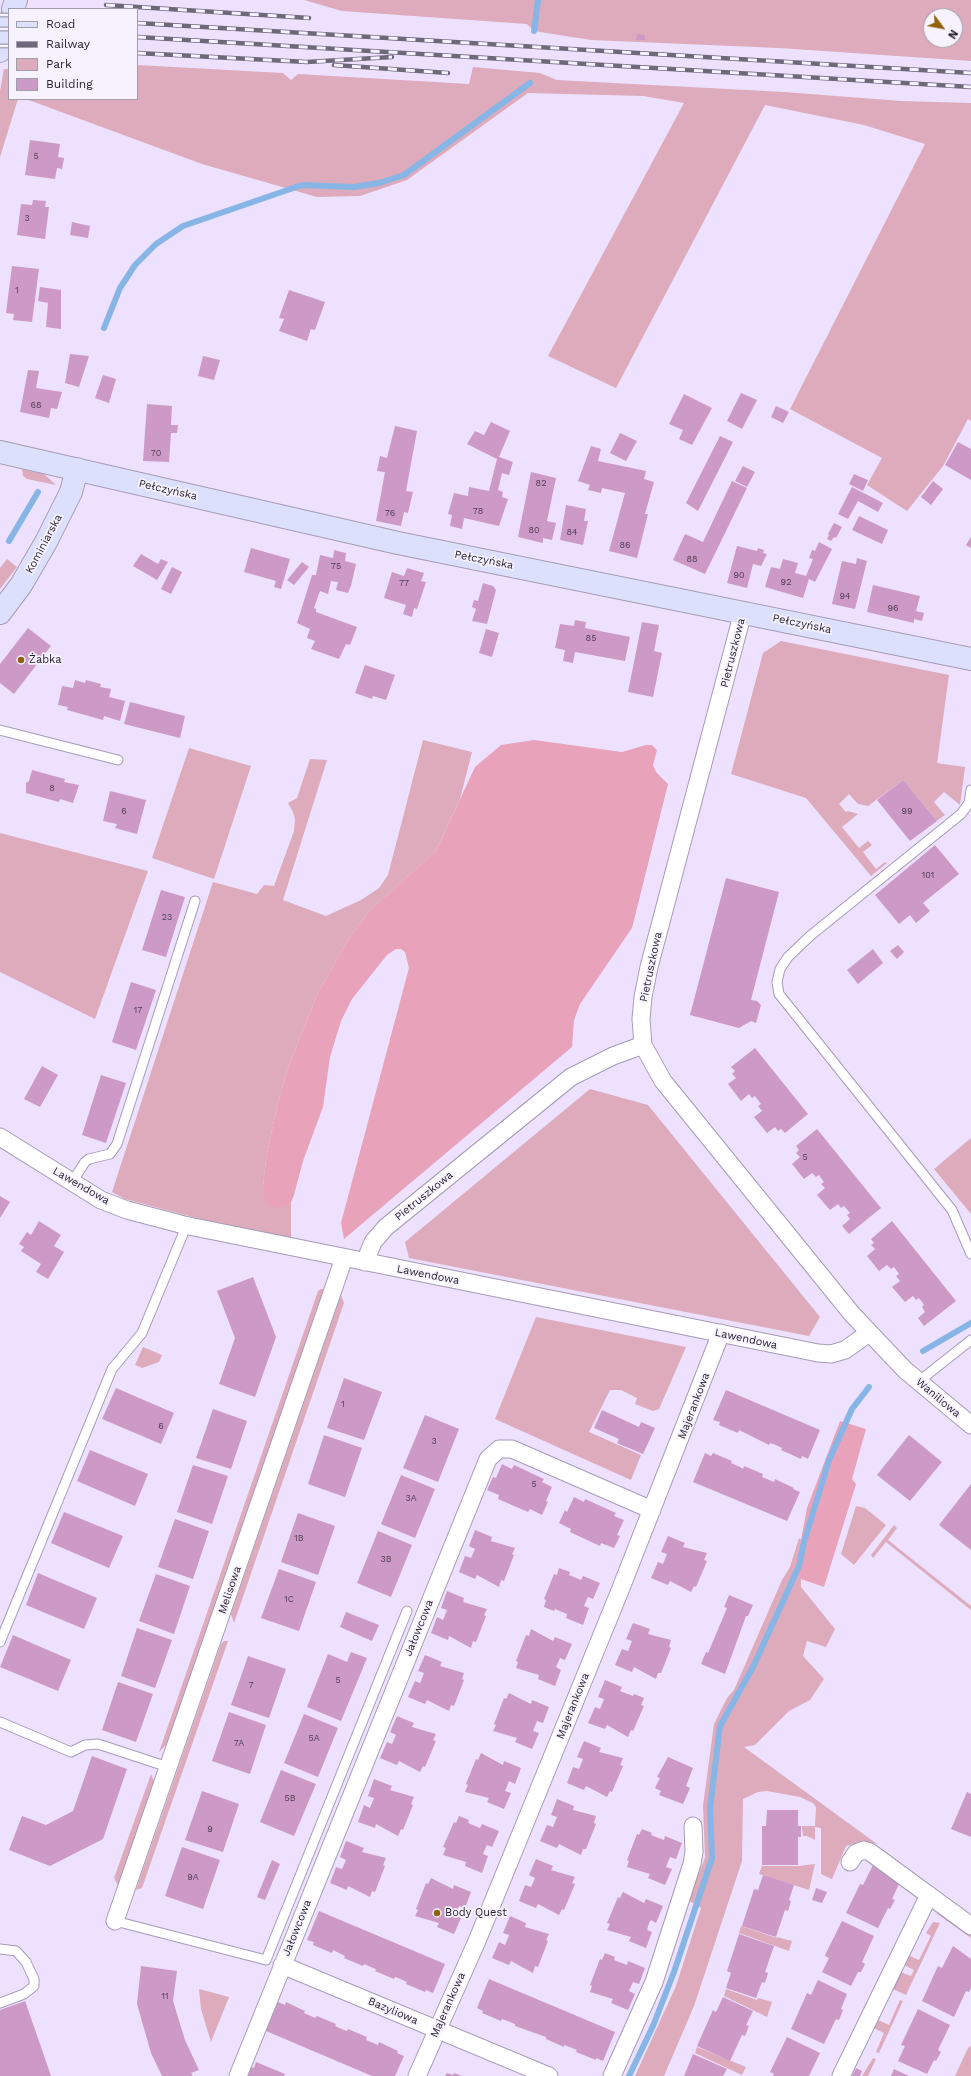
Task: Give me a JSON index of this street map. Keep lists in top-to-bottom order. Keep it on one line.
{"streets":{"main road":["Pełczyńska","Kominiarska"],"street":["Pietruszkowa","Lawendowa","Waniliowa","Majerankowa","Melisowa","Jałowcowa","Bazyliowa"]},"crossings":[["Pełczyńska","Kominiarska"],["Pełczyńska","Pietruszkowa"],["Pietruszkowa","Lawendowa"],["Pietruszkowa","Waniliowa"],["Lawendowa","Waniliowa"],["Lawendowa","Majerankowa"],["Lawendowa","Melisowa"],["Majerankowa","Jałowcowa"],["Majerankowa","Bazyliowa"],["Jałowcowa","Bazyliowa"]],"places":["Żabka","Body Quest"],"house_numbers":["5","3","1","68","70","82","78","76","80","84","86","88","75","90","92","77","94","96","85","8","6","99","101","23","17","5","1","6","3","5","3A","1B","3B","1C","5","7","5A","7A","5B","9","9A","11"],"legend":["Road","Railway","Park","Building"],"north":"bottom right"}
